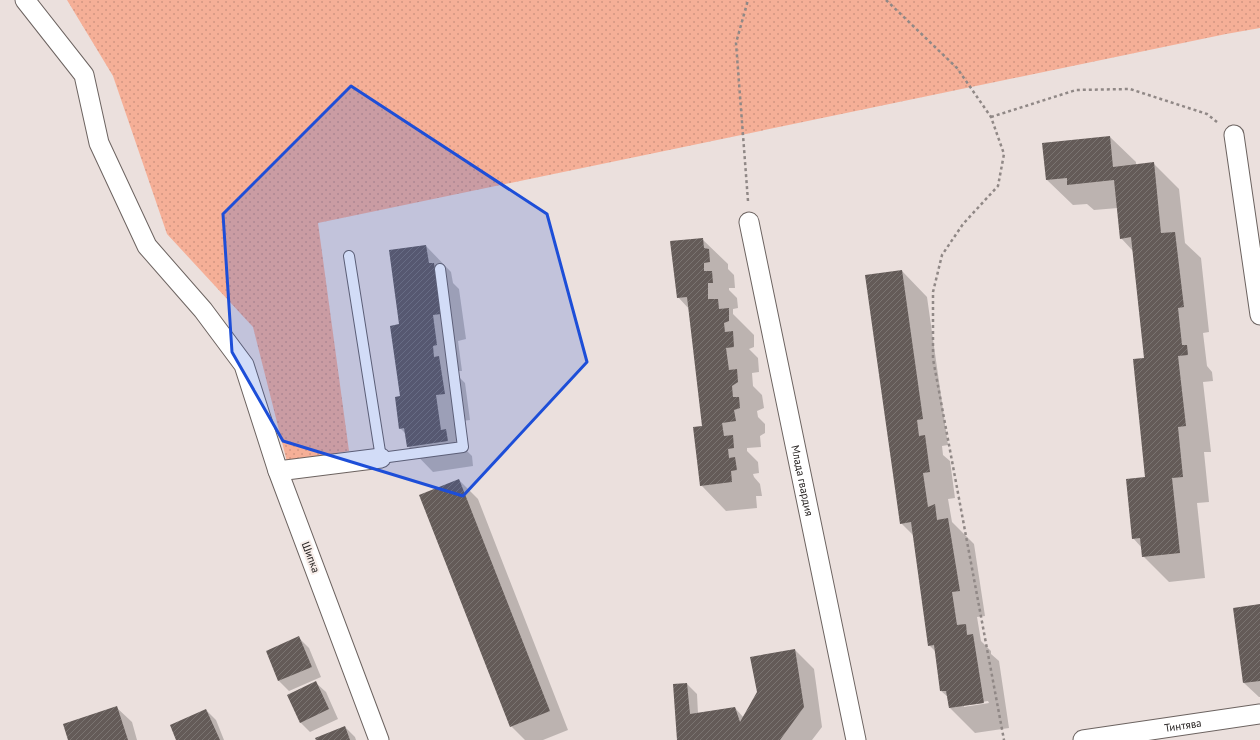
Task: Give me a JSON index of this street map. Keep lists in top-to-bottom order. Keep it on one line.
{"streets":{"street":["Млада гвардия","Шипка","Тинтява"]}}
